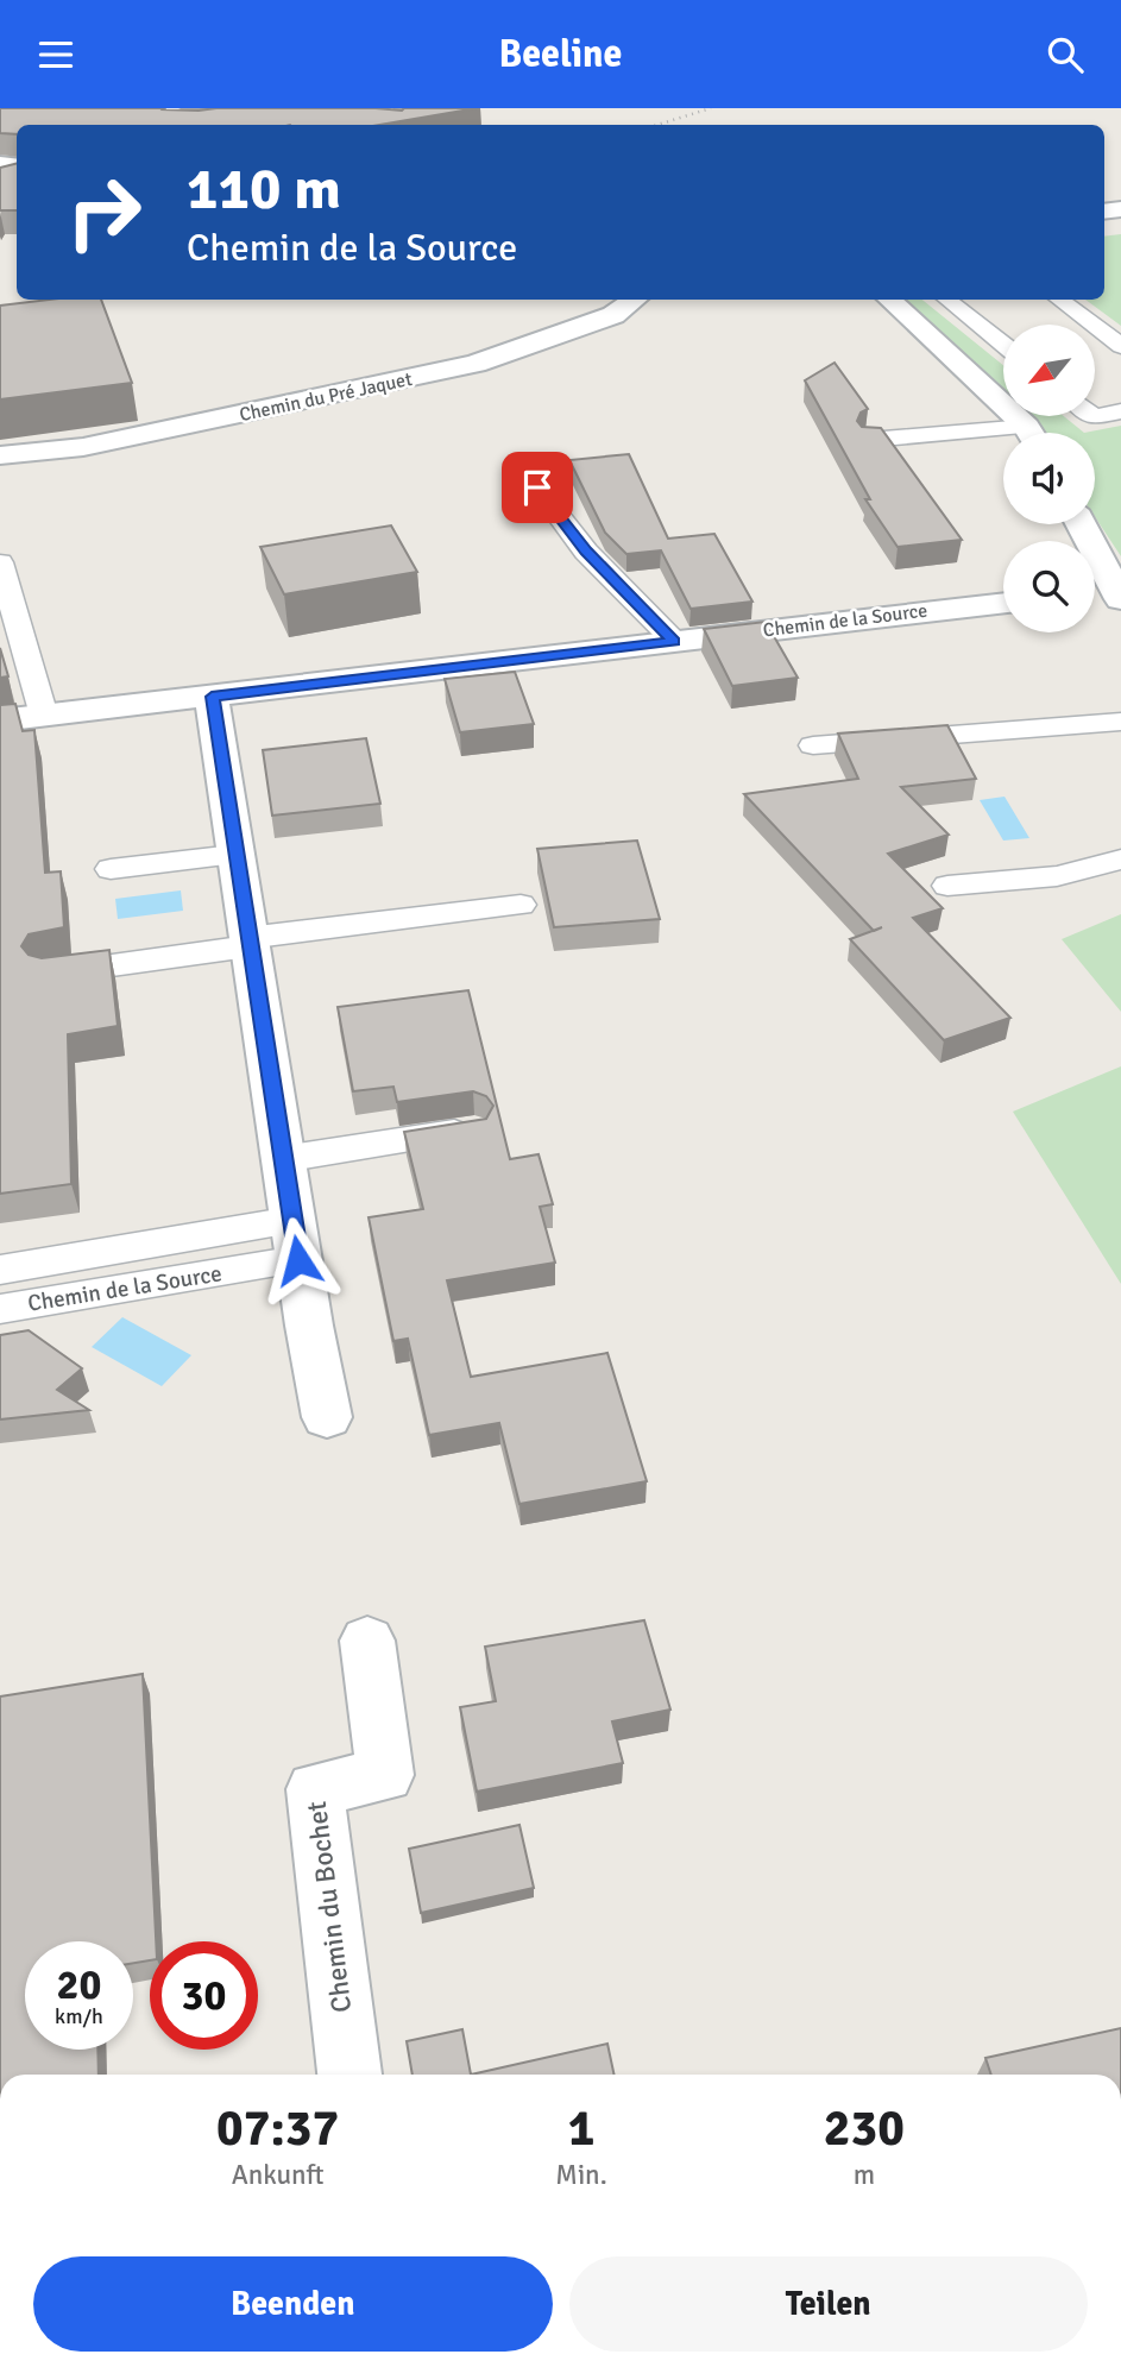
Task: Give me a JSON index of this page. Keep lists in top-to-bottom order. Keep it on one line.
{"streets":{"street":["Chemin du Pré Jaquet","Chemin de la Source","Chemin du Bochet"]},"north":"bottom left","page":{"header":"Beeline","turn":["110 m","Chemin de la Source"],"speed":"20 km/h","limit":"30","eta":["07:37","Ankunft","1","Min.","230","m"],"buttons":["Beenden","Teilen"]}}
